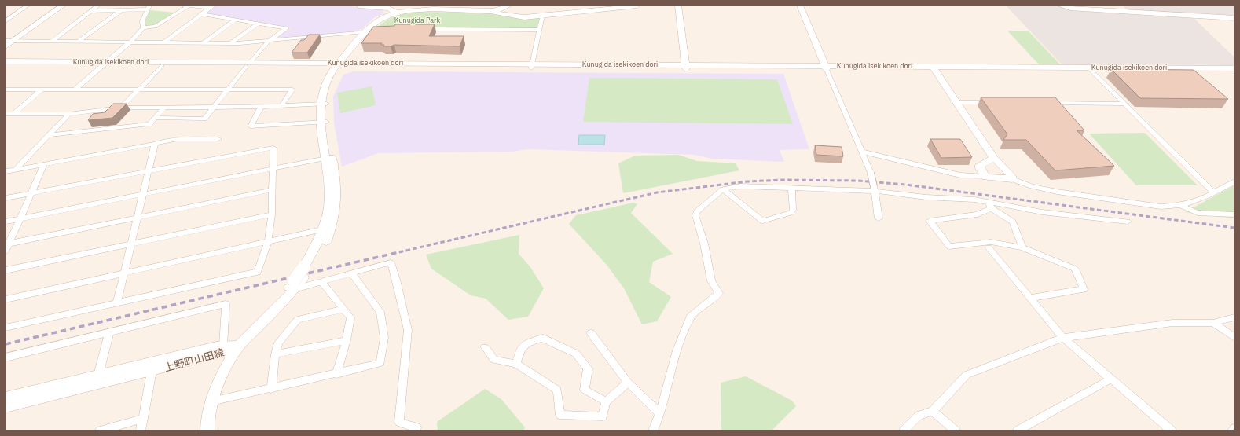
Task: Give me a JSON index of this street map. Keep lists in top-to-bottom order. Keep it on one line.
{"streets":{"street":["Kunugida isekikoen dori","上野町山田線"]},"parks":["Kunugida Park"]}
